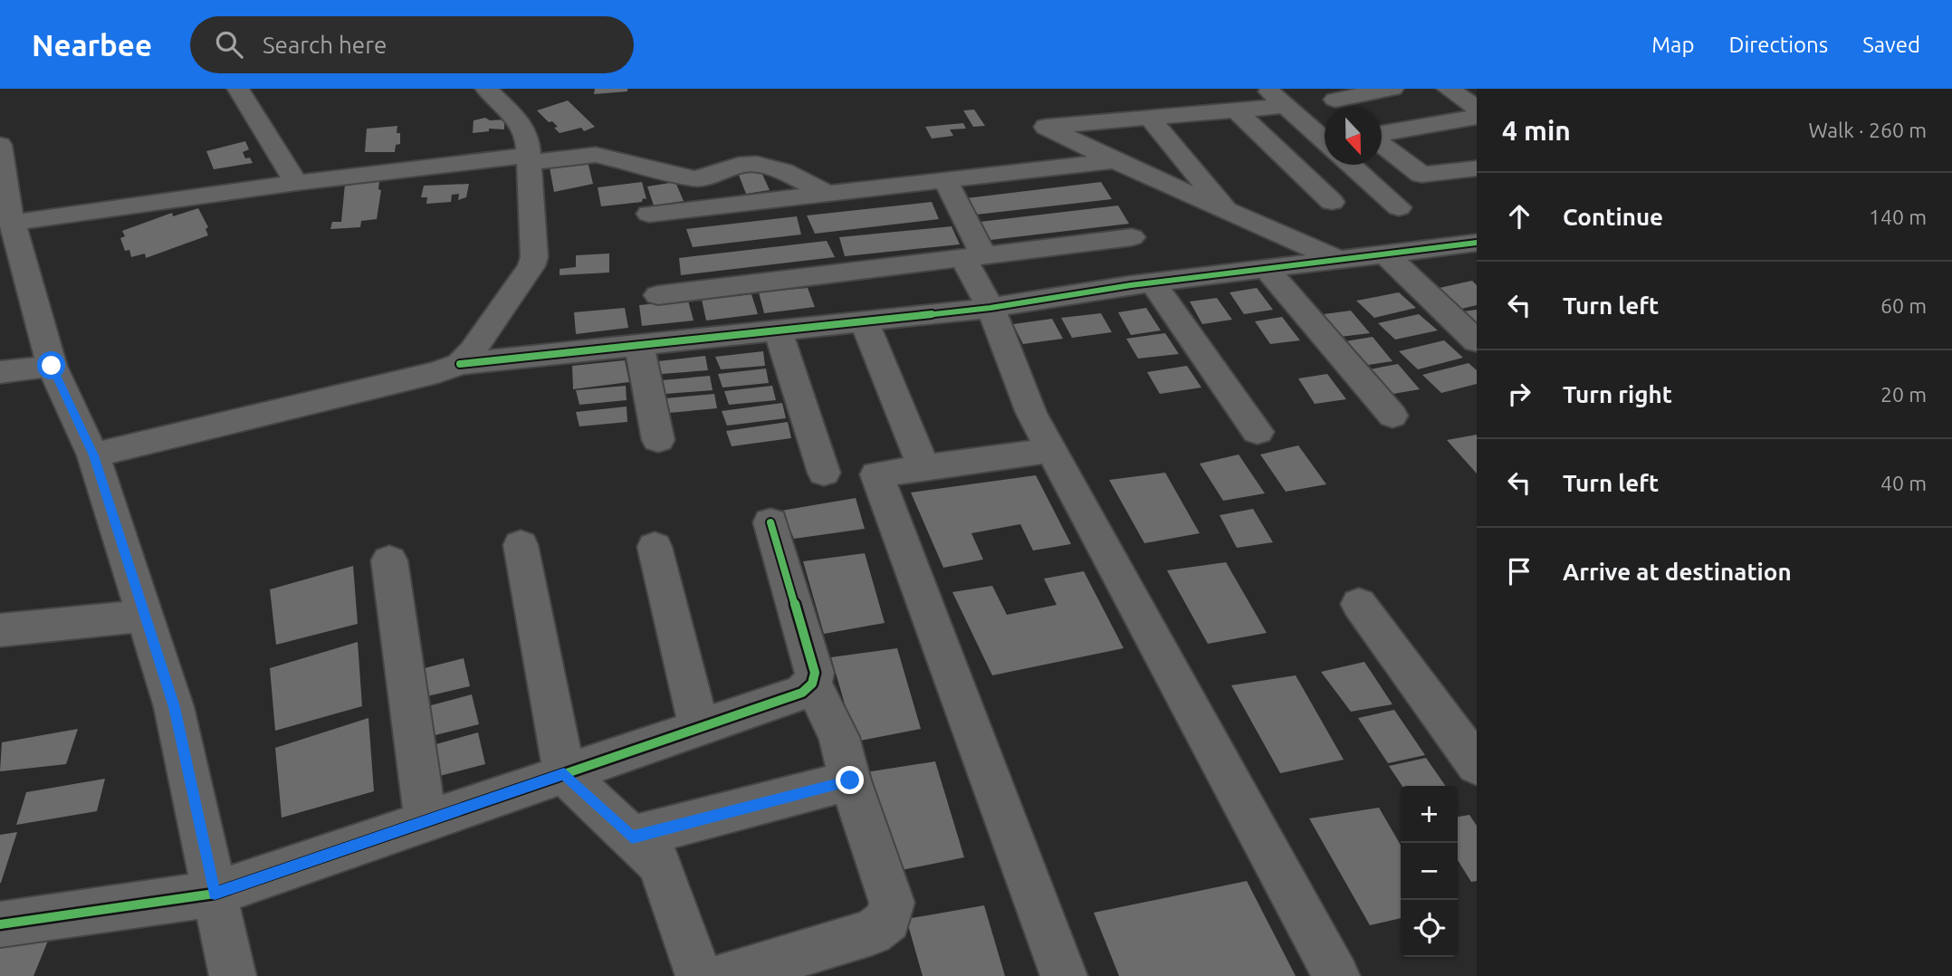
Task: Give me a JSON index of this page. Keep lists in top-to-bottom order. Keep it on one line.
{"north":"bottom","page":{"header":"Nearbee","search":"Search here","nav":["Map","Directions","Saved"],"heading":["4 min","Walk · 260 m"],"list":[["Continue","140 m"],["Turn left","60 m"],["Turn right","20 m"],["Turn left","40 m"],"Arrive at destination"],"map_buttons":["+","−"]}}
